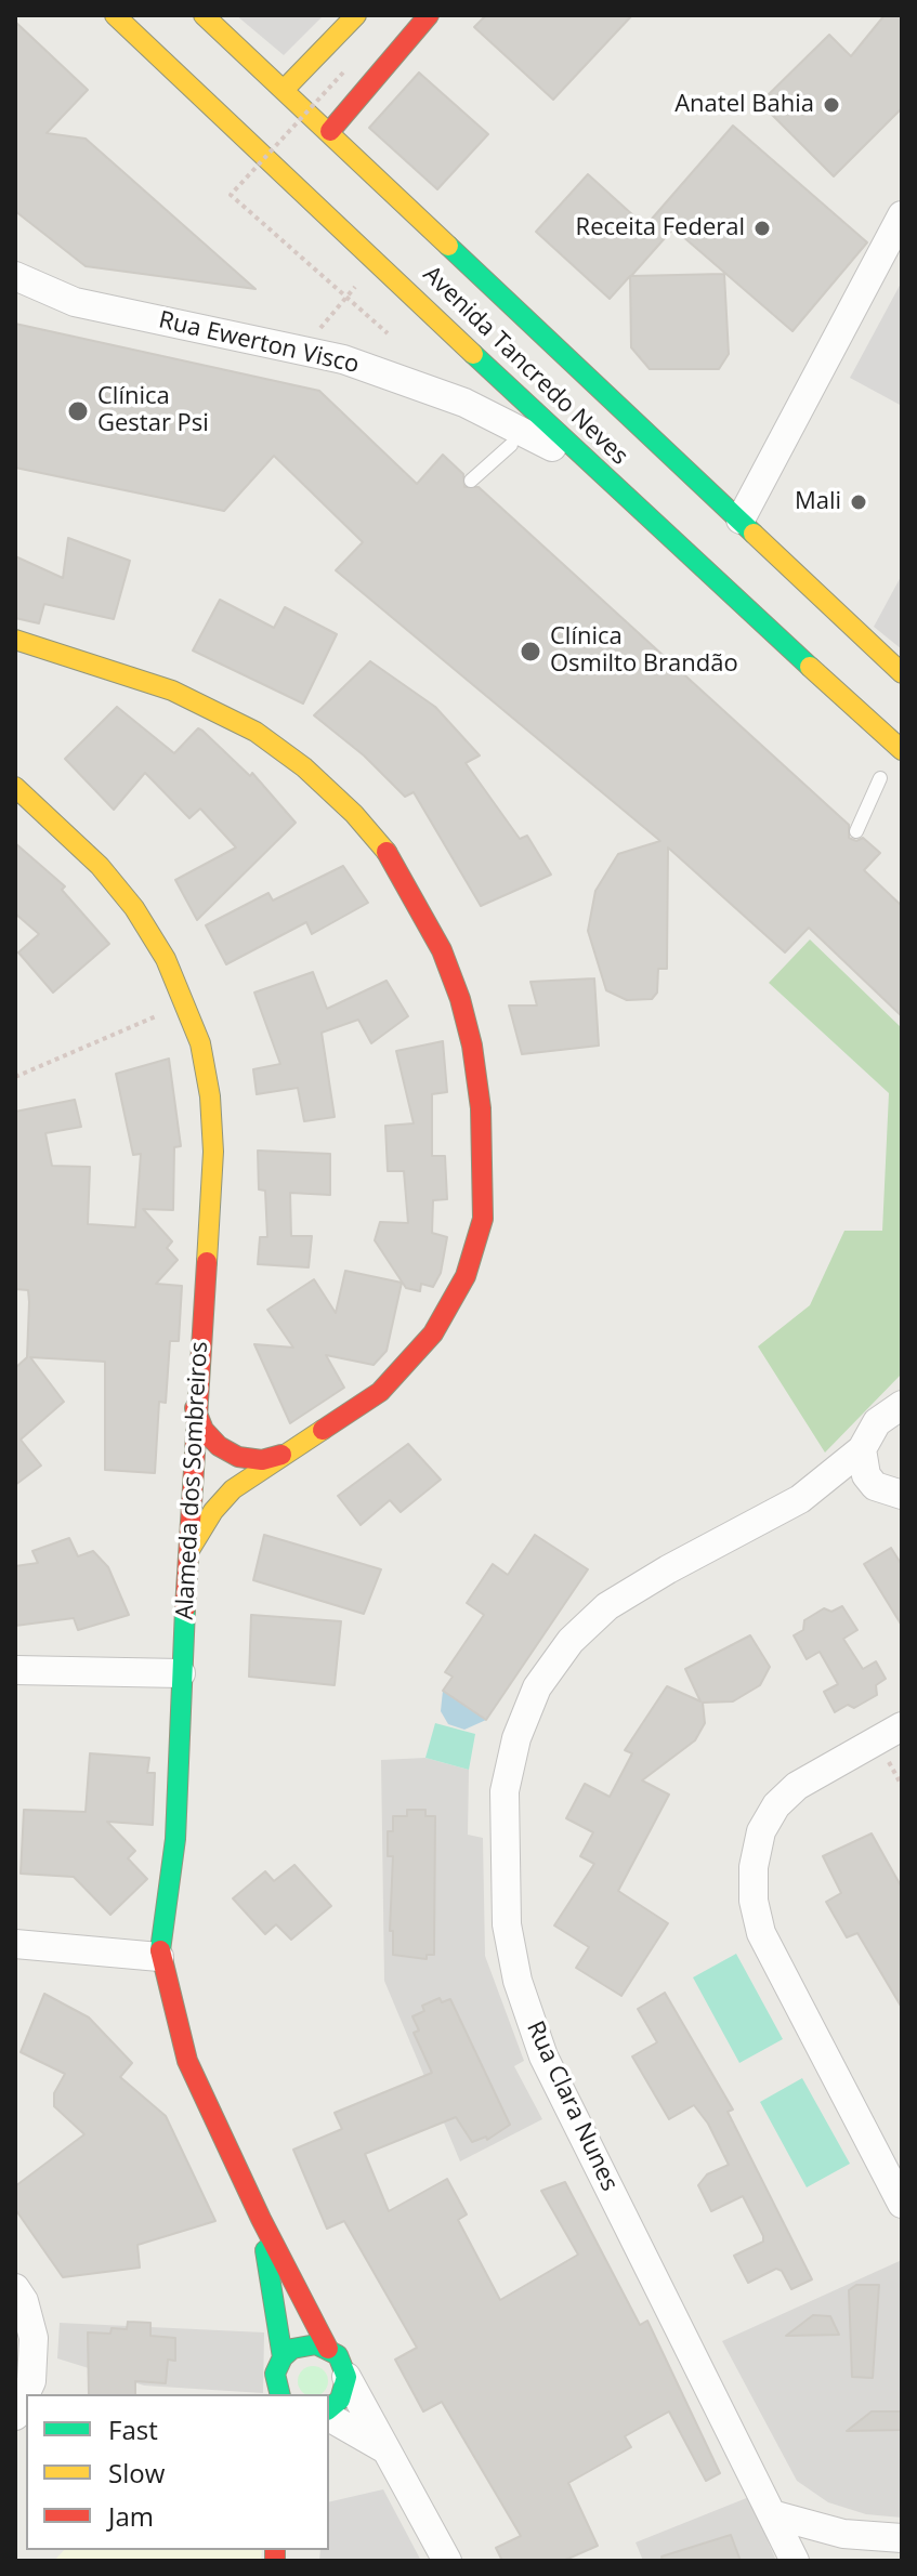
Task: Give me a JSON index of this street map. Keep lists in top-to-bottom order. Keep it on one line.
{"streets":{"street":["Rua Ewerton Visco","Avenida Tancredo Neves","Alameda dos Sombreiros","Rua Clara Nunes"]},"crossings":[["Rua Ewerton Visco","Avenida Tancredo Neves"]],"places":["Anatel Bahia","Receita Federal","Clínica Gestar Psi","Mali","Clínica Osmilto Brandão"],"legend":["Fast","Slow","Jam"]}
